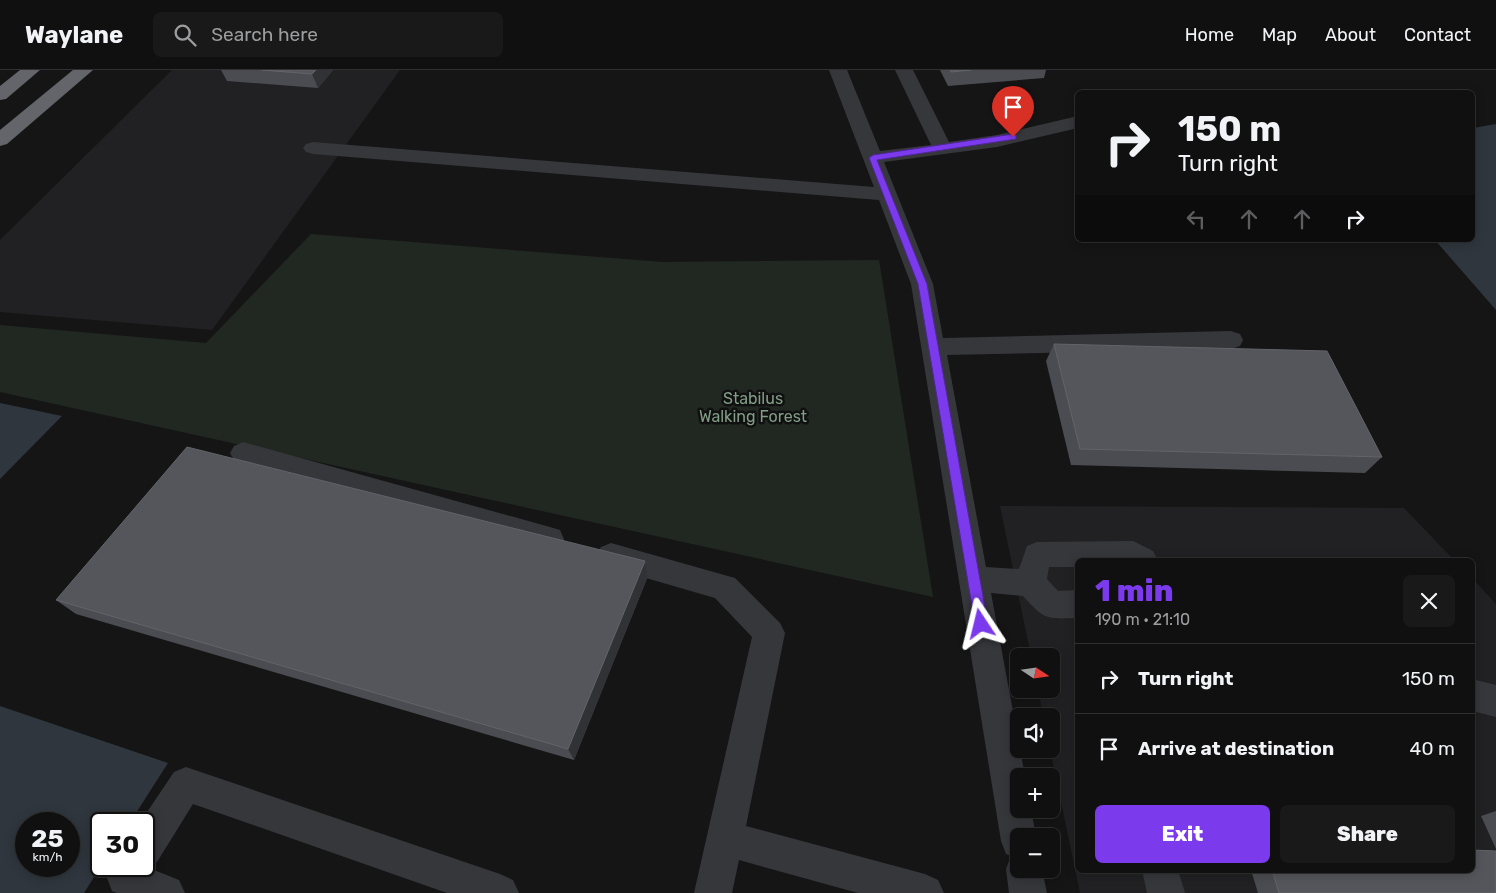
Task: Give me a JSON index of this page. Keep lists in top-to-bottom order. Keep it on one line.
{"parks":["Stabilus Walking Forest"],"north":"right","page":{"header":"Waylane","search":"Search here","nav":["Home","Map","About","Contact"],"turn":["150 m","Turn right"],"heading":["1 min","190 m · 21:10"],"list":[{"name":"Turn right","value":"150 m"},{"name":"Arrive at destination","value":"40 m"}],"map_buttons":["+","−"],"buttons":["Exit","Share"],"speed":"25 km/h","limit":"30"}}
